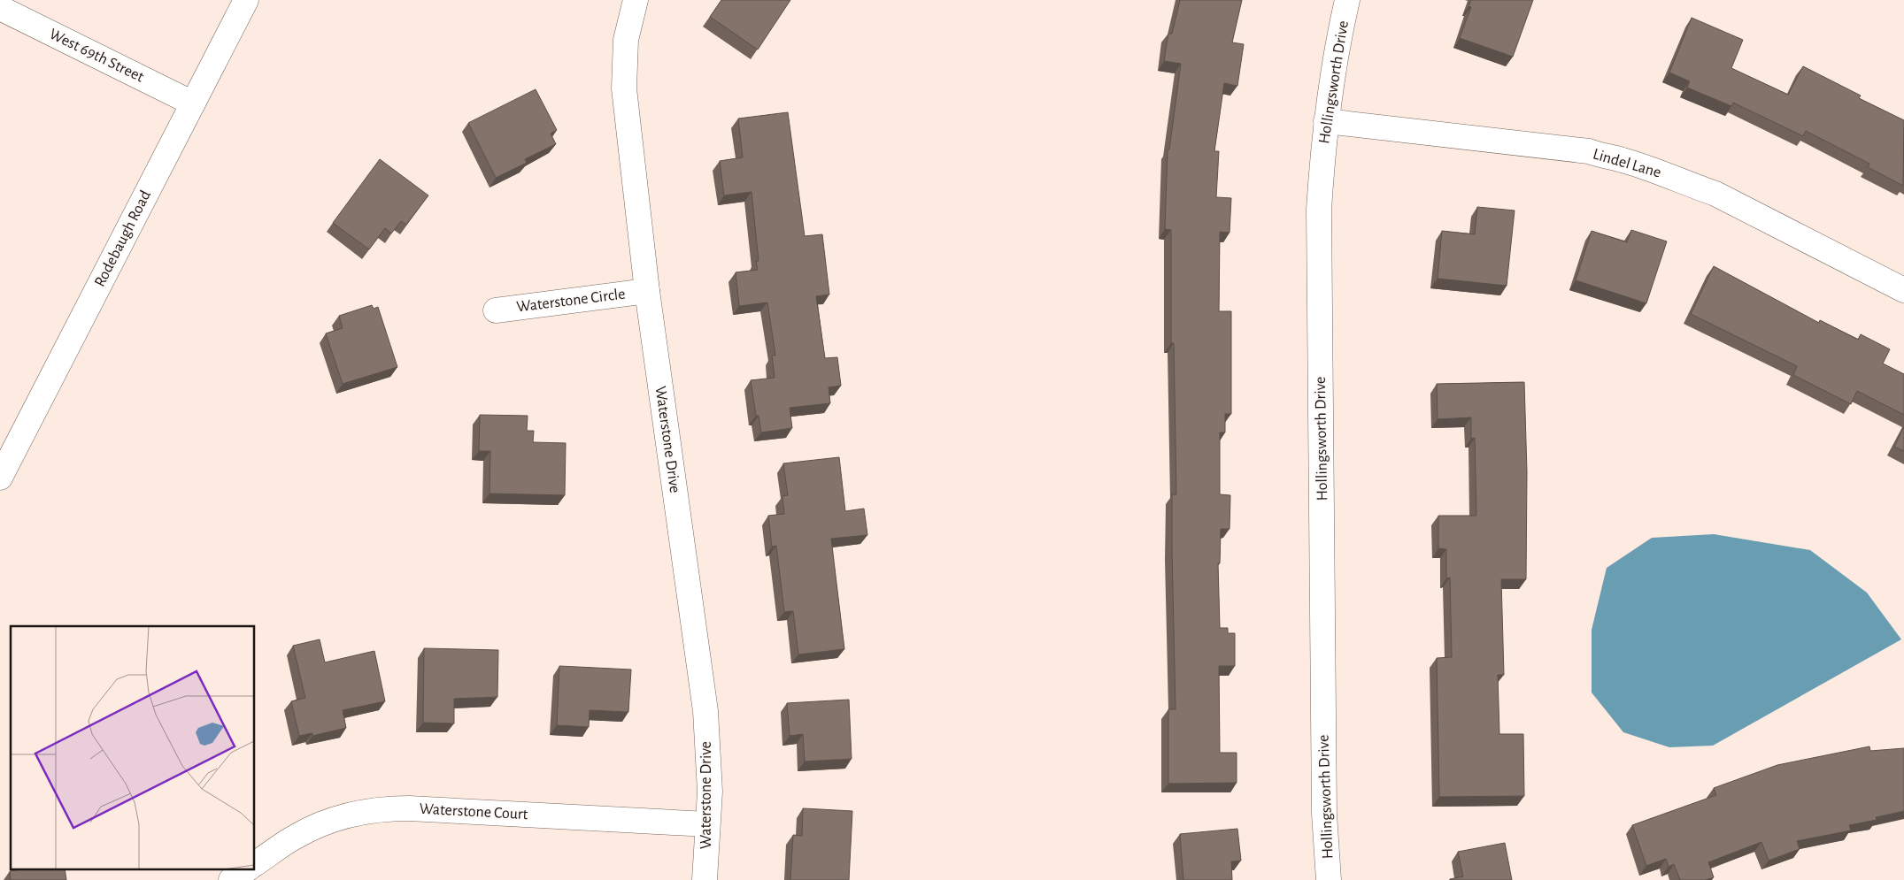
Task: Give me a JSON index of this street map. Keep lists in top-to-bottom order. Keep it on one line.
{"streets":{"street":["West 69th Street","Hollingsworth Drive","Lindel Lane","Rodebaugh Road","Waterstone Circle","Waterstone Drive","Waterstone Court"]},"crossings":[["West 69th Street","Rodebaugh Road"],["Hollingsworth Drive","Lindel Lane"],["Waterstone Circle","Waterstone Drive"],["Waterstone Drive","Waterstone Court"]]}
